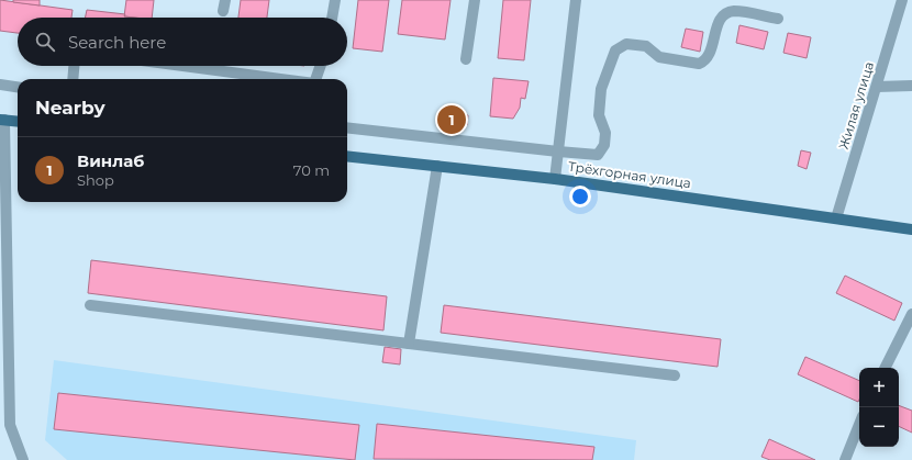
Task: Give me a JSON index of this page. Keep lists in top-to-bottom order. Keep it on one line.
{"streets":{"main road":["Трёхгорная улица"],"street":["Жилая улица"]},"crossings":[["Жилая улица","Трёхгорная улица"]],"page":{"search":"Search here","heading":"Nearby","pins":"1","list":[{"mark":"1","name":"Винлаб","note":"Shop","value":"70 m"}],"map_buttons":["+","−"]}}
